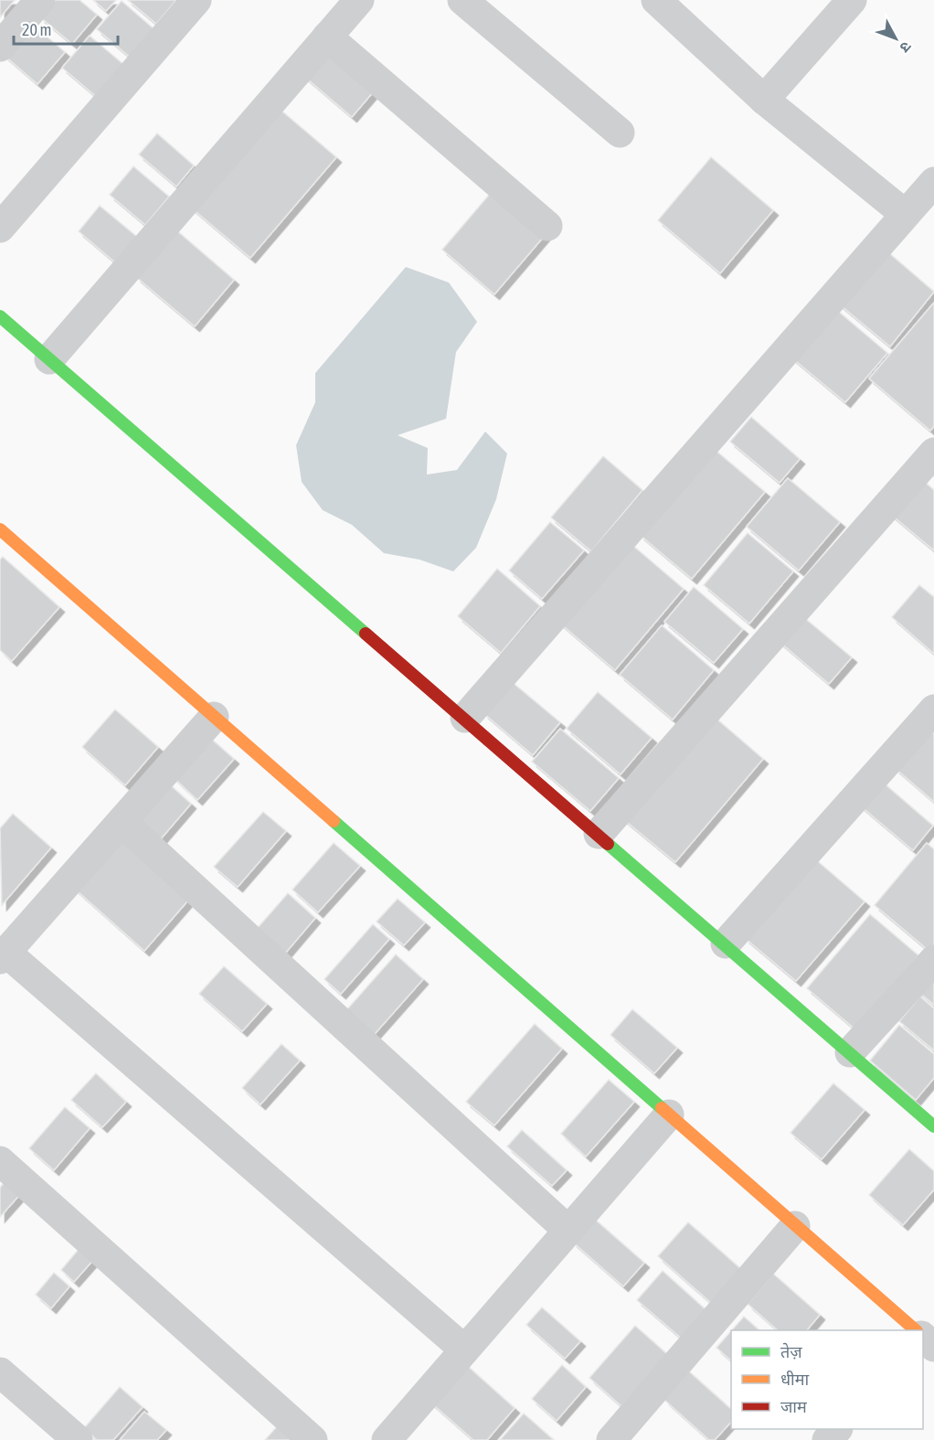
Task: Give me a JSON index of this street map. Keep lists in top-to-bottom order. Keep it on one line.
{"legend":["तेज़","धीमा","जाम"],"scale_bar":"20 m","north":"bottom right"}
